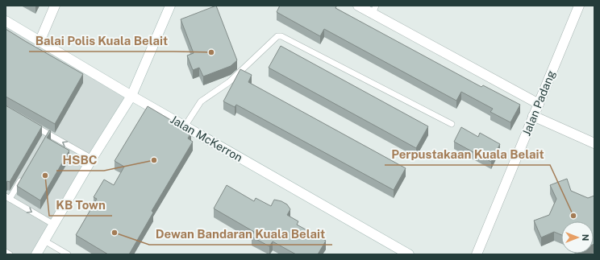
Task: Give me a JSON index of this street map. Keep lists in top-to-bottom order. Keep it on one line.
{"streets":{"street":["Jalan Padang","Jalan McKerron"]},"places":["Balai Polis Kuala Belait","HSBC","KB Town","Perpustakaan Kuala Belait","Dewan Bandaran Kuala Belait"],"north":"right"}
